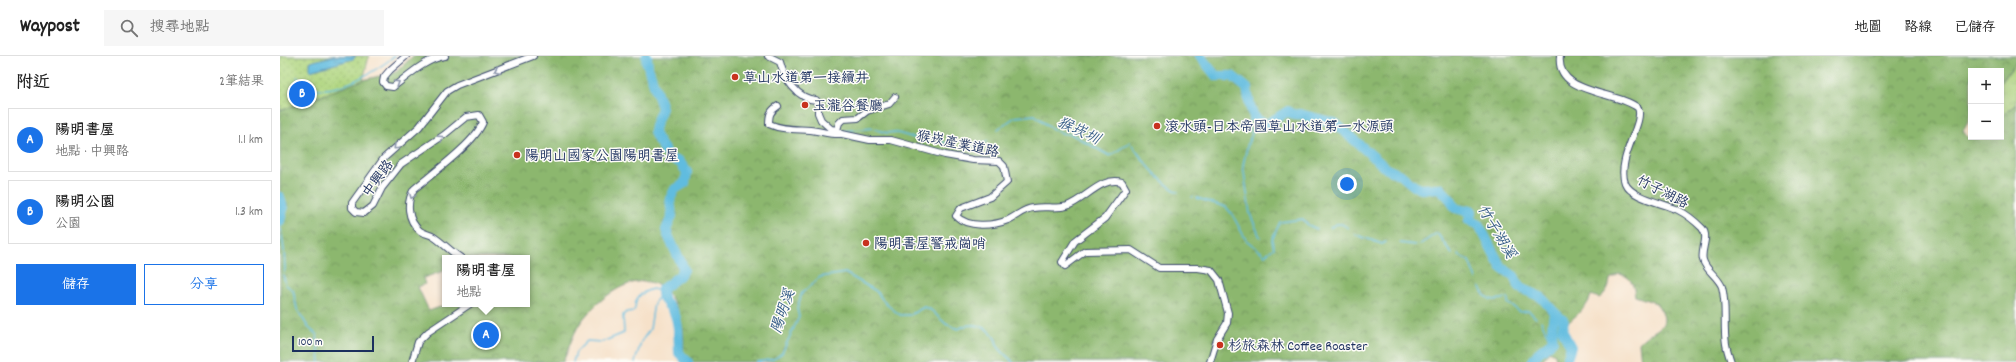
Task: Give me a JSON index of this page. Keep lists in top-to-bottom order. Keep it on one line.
{"streets":{"street":["猴崁產業道路","中興路","竹子湖路"]},"water":["猴崁圳","竹子湖溪","陽明溪"],"places":["草山水道第一接續井","玉瀧谷餐廳","滾水頭-日本帝國草山水道第一水源頭","陽明山國家公園陽明書屋","陽明書屋警戒崗哨","杉旅森林 Coffee Roaster"],"scale_bar":"100 m","page":{"header":"Waypost","search":"搜尋地點","nav":["地圖","路線","已儲存"],"heading":["附近","2筆結果"],"map_buttons":["+","−"],"pins":["B","A"],"list":[{"mark":"A","name":"陽明書屋","note":"地點 · 中興路","value":"1.1 km"},{"mark":"B","name":"陽明公園","note":"公園","value":"1.3 km"}],"buttons":["儲存","分享"],"popup":["陽明書屋","地點"],"scale":"100 m"}}
